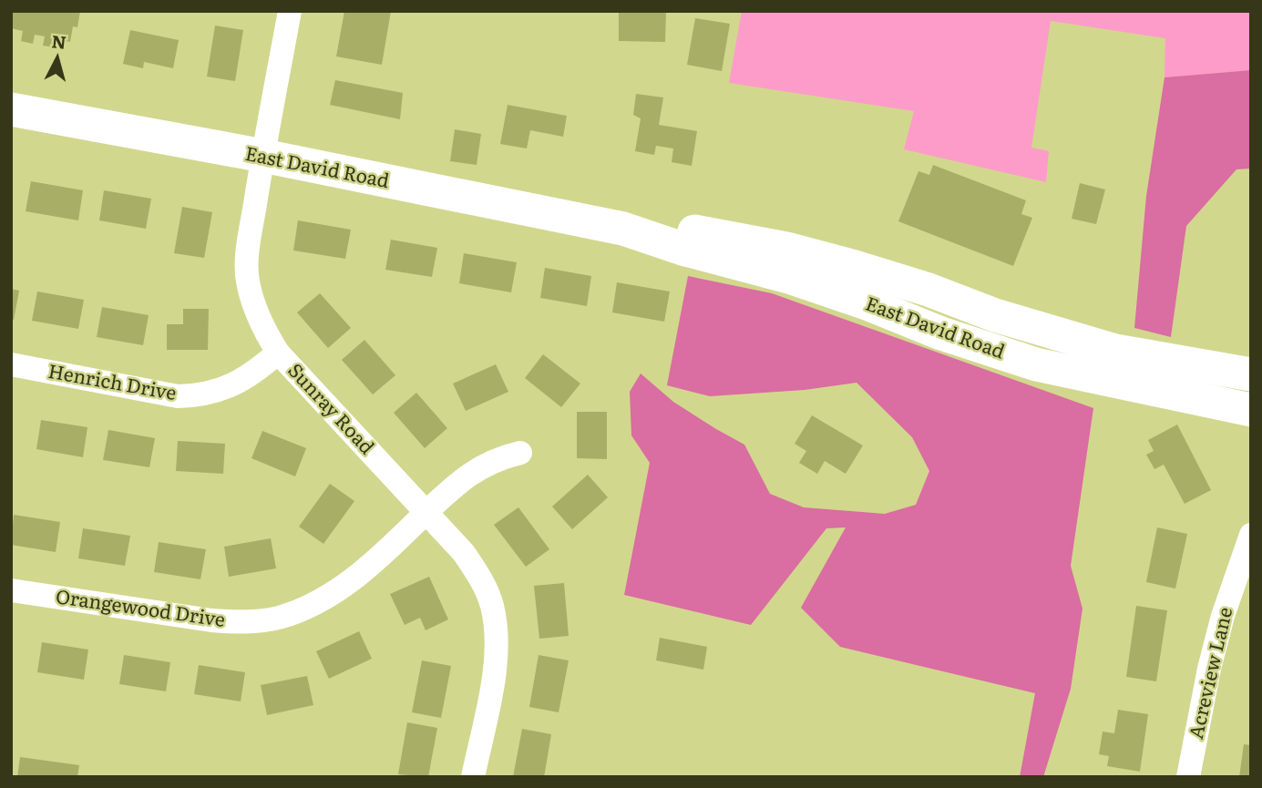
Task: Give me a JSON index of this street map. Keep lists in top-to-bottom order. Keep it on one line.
{"streets":{"street":["East David Road","Henrich Drive","Sunray Road","Orangewood Drive","Acreview Lane"]},"crossings":[["East David Road","Sunray Road"],["Henrich Drive","Sunray Road"],["Sunray Road","Orangewood Drive"]],"north":"top"}
